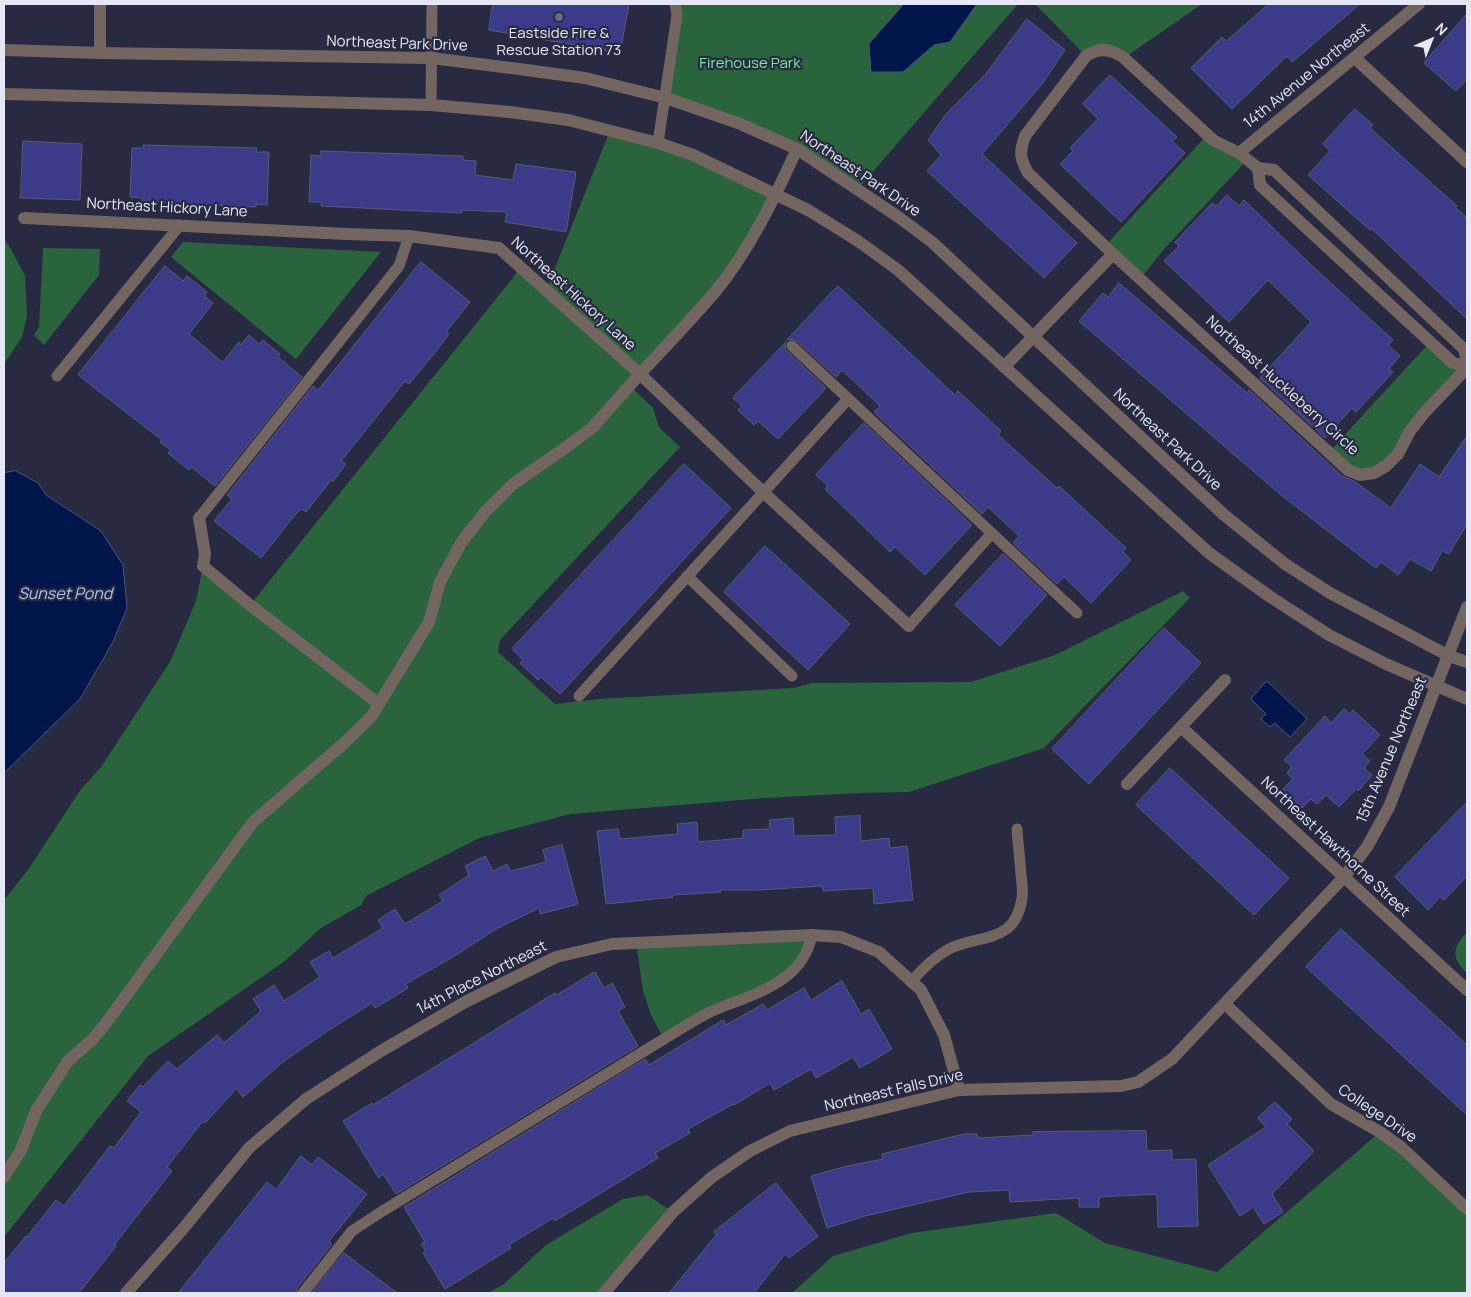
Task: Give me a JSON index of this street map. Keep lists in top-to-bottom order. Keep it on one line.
{"streets":{"street":["Northeast Park Drive","14th Avenue Northeast","Northeast Hickory Lane","Northeast Huckleberry Circle","15th Avenue Northeast","Northeast Hawthorne Street","14th Place Northeast","Northeast Falls Drive","College Drive"]},"crossings":[["Northeast Park Drive","15th Avenue Northeast"],["14th Avenue Northeast","Northeast Huckleberry Circle"],["15th Avenue Northeast","Northeast Hawthorne Street"],["15th Avenue Northeast","Northeast Falls Drive"],["15th Avenue Northeast","College Drive"],["14th Place Northeast","Northeast Falls Drive"],["Northeast Falls Drive","College Drive"]],"water":["Sunset Pond"],"parks":["Firehouse Park"],"places":["Eastside Fire & Rescue Station 73"],"north":"top right"}
